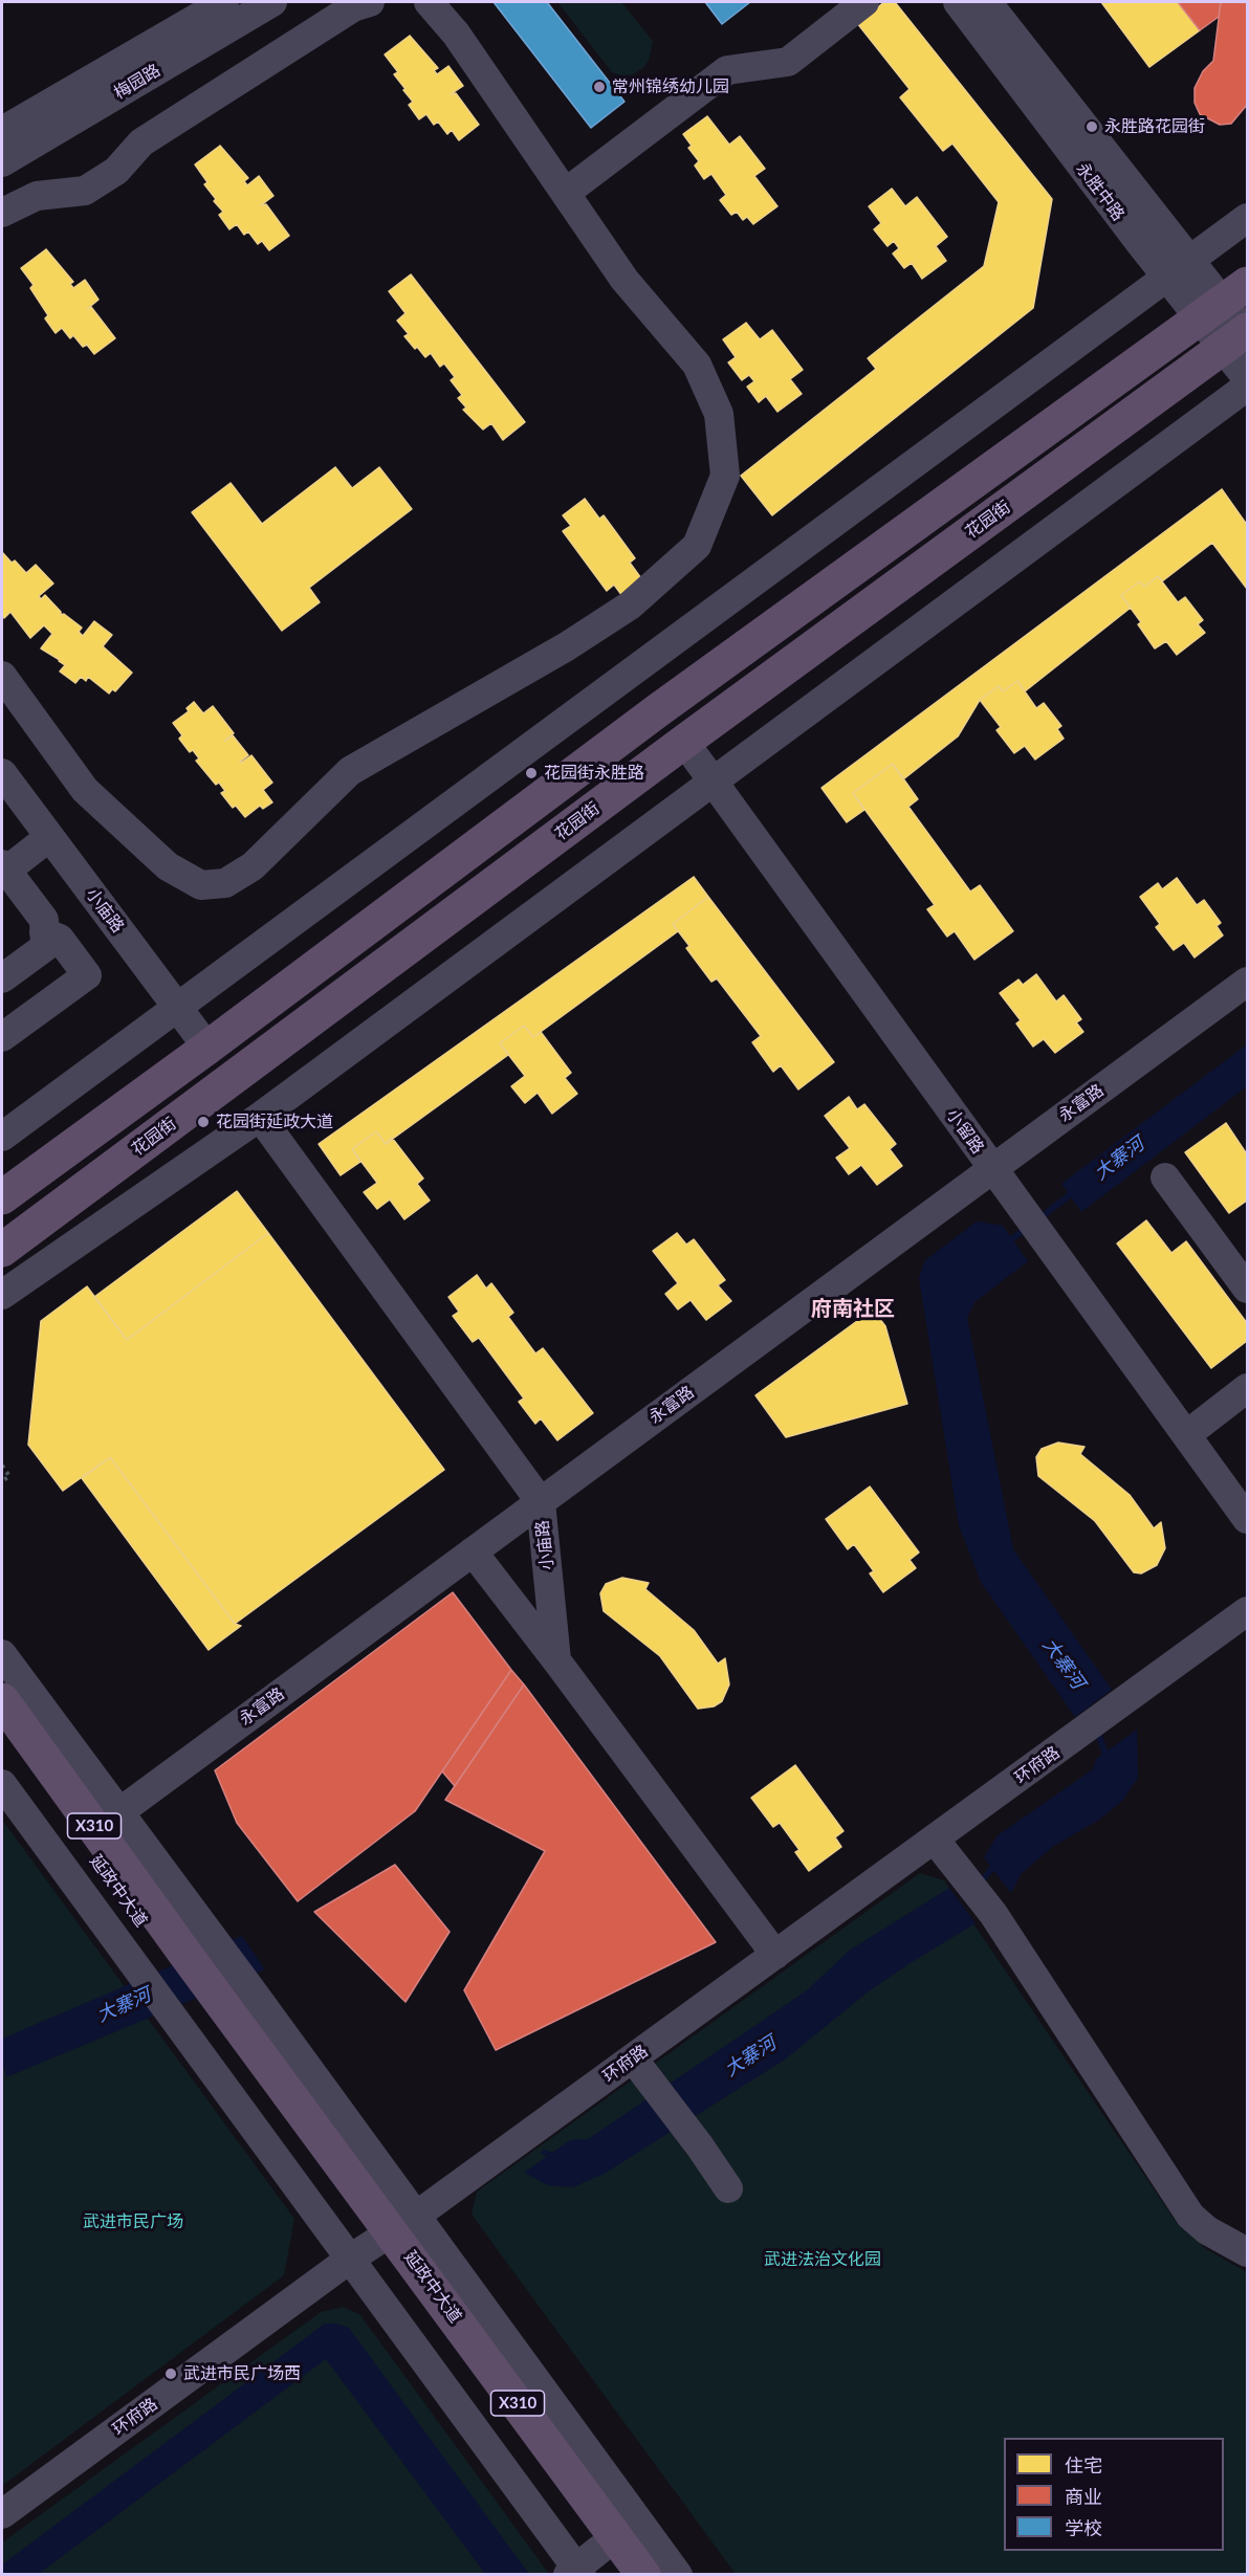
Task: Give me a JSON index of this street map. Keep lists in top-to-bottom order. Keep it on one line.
{"streets":{"main road":["花园街","X310","延政中大道"],"street":["梅园路","永胜中路","小庙路","永富路","小留路","环府路"]},"crossings":[["永胜中路","花园街"],["花园街","小留路"],["小庙路","永富路"],["永富路","小留路"],["永富路","延政中大道"],["环府路","延政中大道"],["X310","延政中大道"]],"districts":["府南社区"],"water":["大寨河"],"parks":["武进市民广场","武进法治文化园"],"places":["常州锦绣幼儿园","永胜路花园街","花园街永胜路","花园街延政大道","武进市民广场西"],"legend":["住宅","商业","学校"]}
